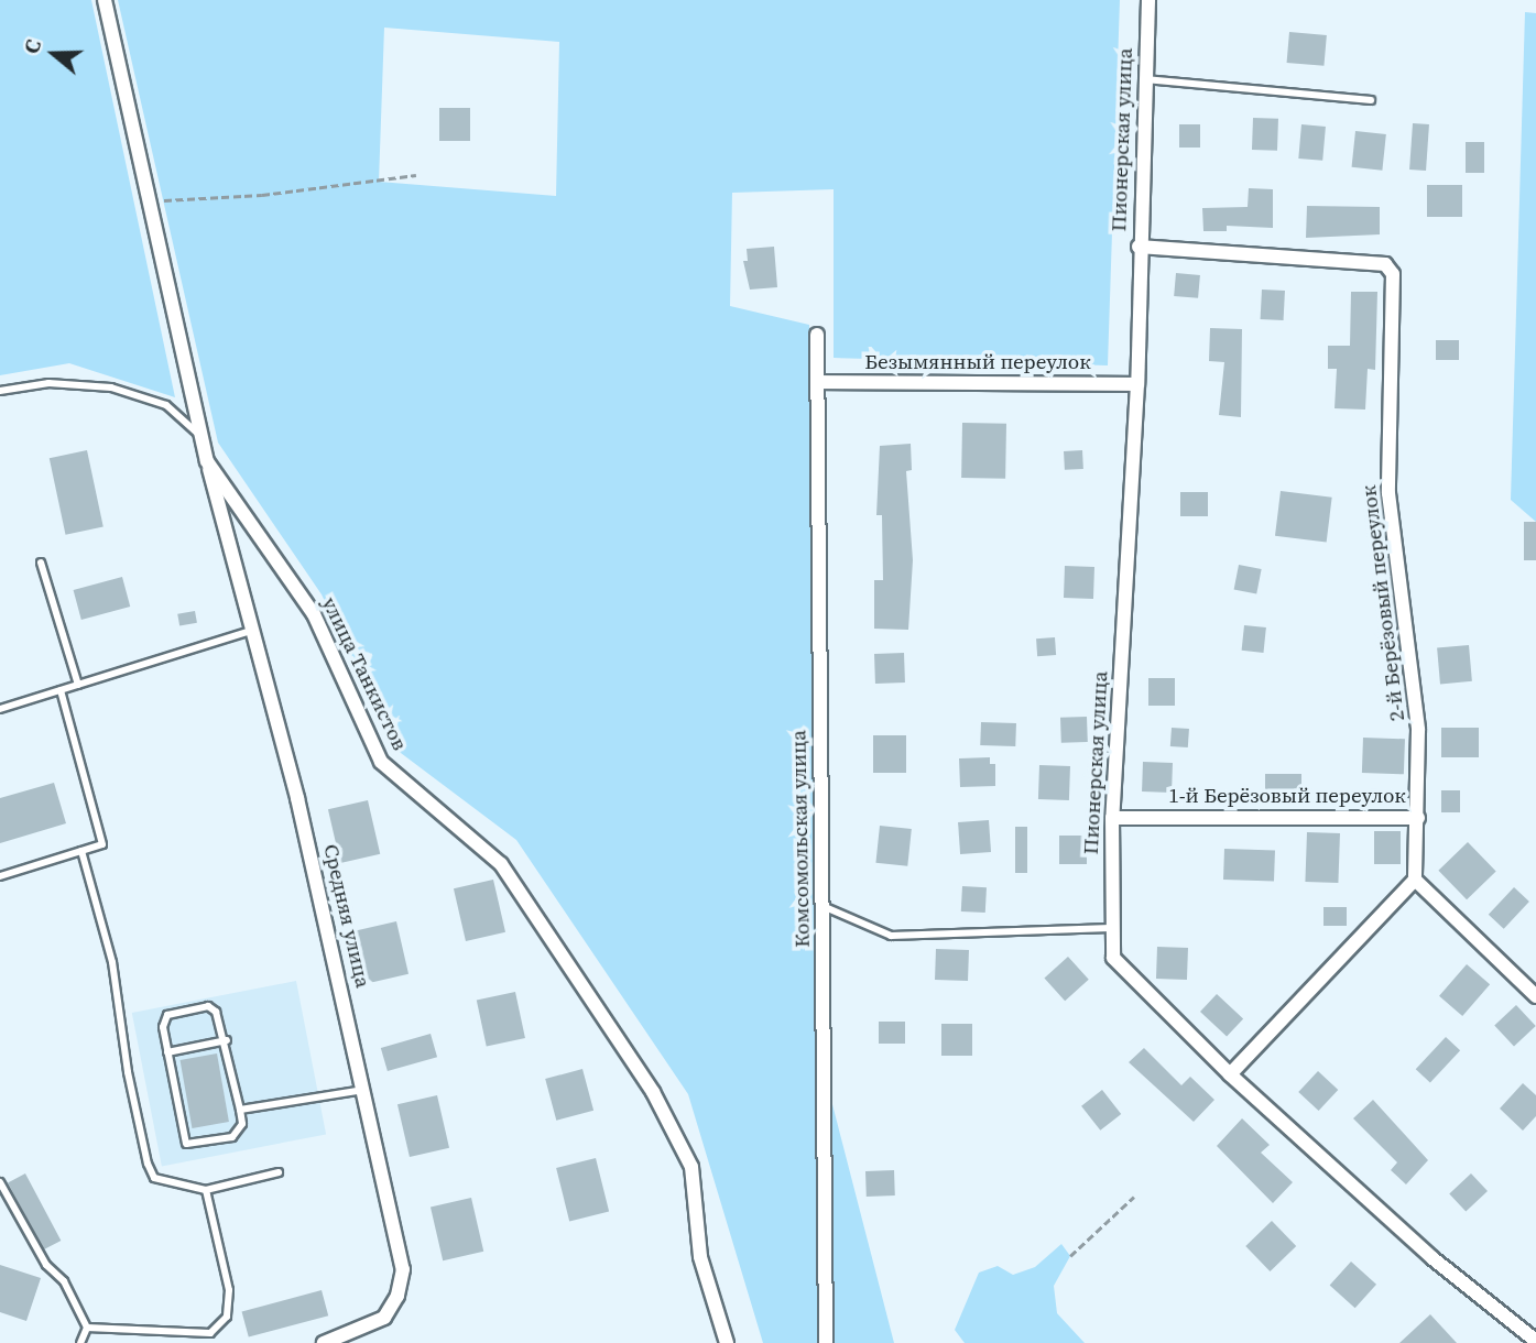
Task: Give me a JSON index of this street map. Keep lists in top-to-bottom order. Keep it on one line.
{"streets":{"street":["Пионерская улица","Безымянный переулок","2-й Берёзовый переулок","улица Танкистов","1-й Берёзовый переулок","Комсомольская улица","Средняя улица"]},"crossings":[["Пионерская улица","Безымянный переулок"],["Пионерская улица","2-й Берёзовый переулок"],["Пионерская улица","1-й Берёзовый переулок"],["Безымянный переулок","Комсомольская улица"],["2-й Берёзовый переулок","1-й Берёзовый переулок"],["улица Танкистов","Средняя улица"]],"north":"left"}
